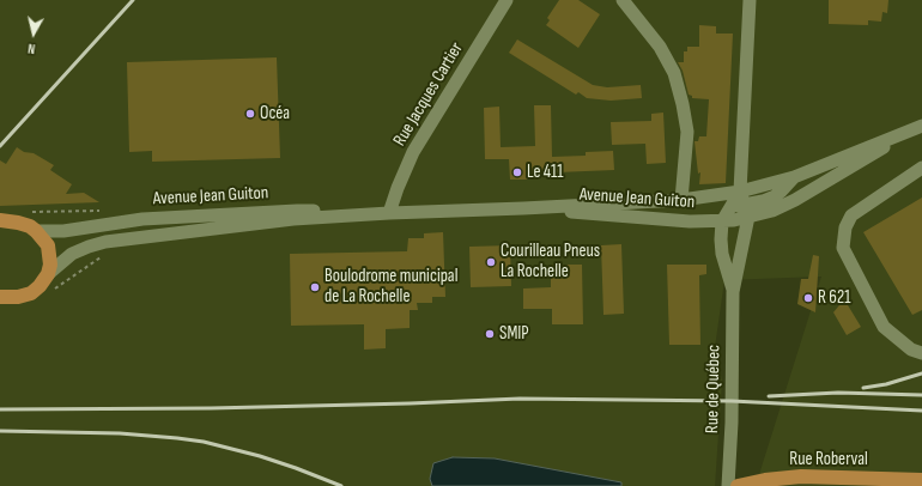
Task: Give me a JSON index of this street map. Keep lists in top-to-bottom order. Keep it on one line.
{"streets":{"main road":["Rue Roberval"],"street":["Rue Jacques Cartier","Avenue Jean Guiton","Rue de Québec"]},"crossings":[["Rue Jacques Cartier","Avenue Jean Guiton"],["Avenue Jean Guiton","Rue de Québec"]],"places":["Océa","Le 411","Courilleau Pneus La Rochelle","Boulodrome municipal de La Rochelle","R 621","SMIP"],"north":"bottom"}
